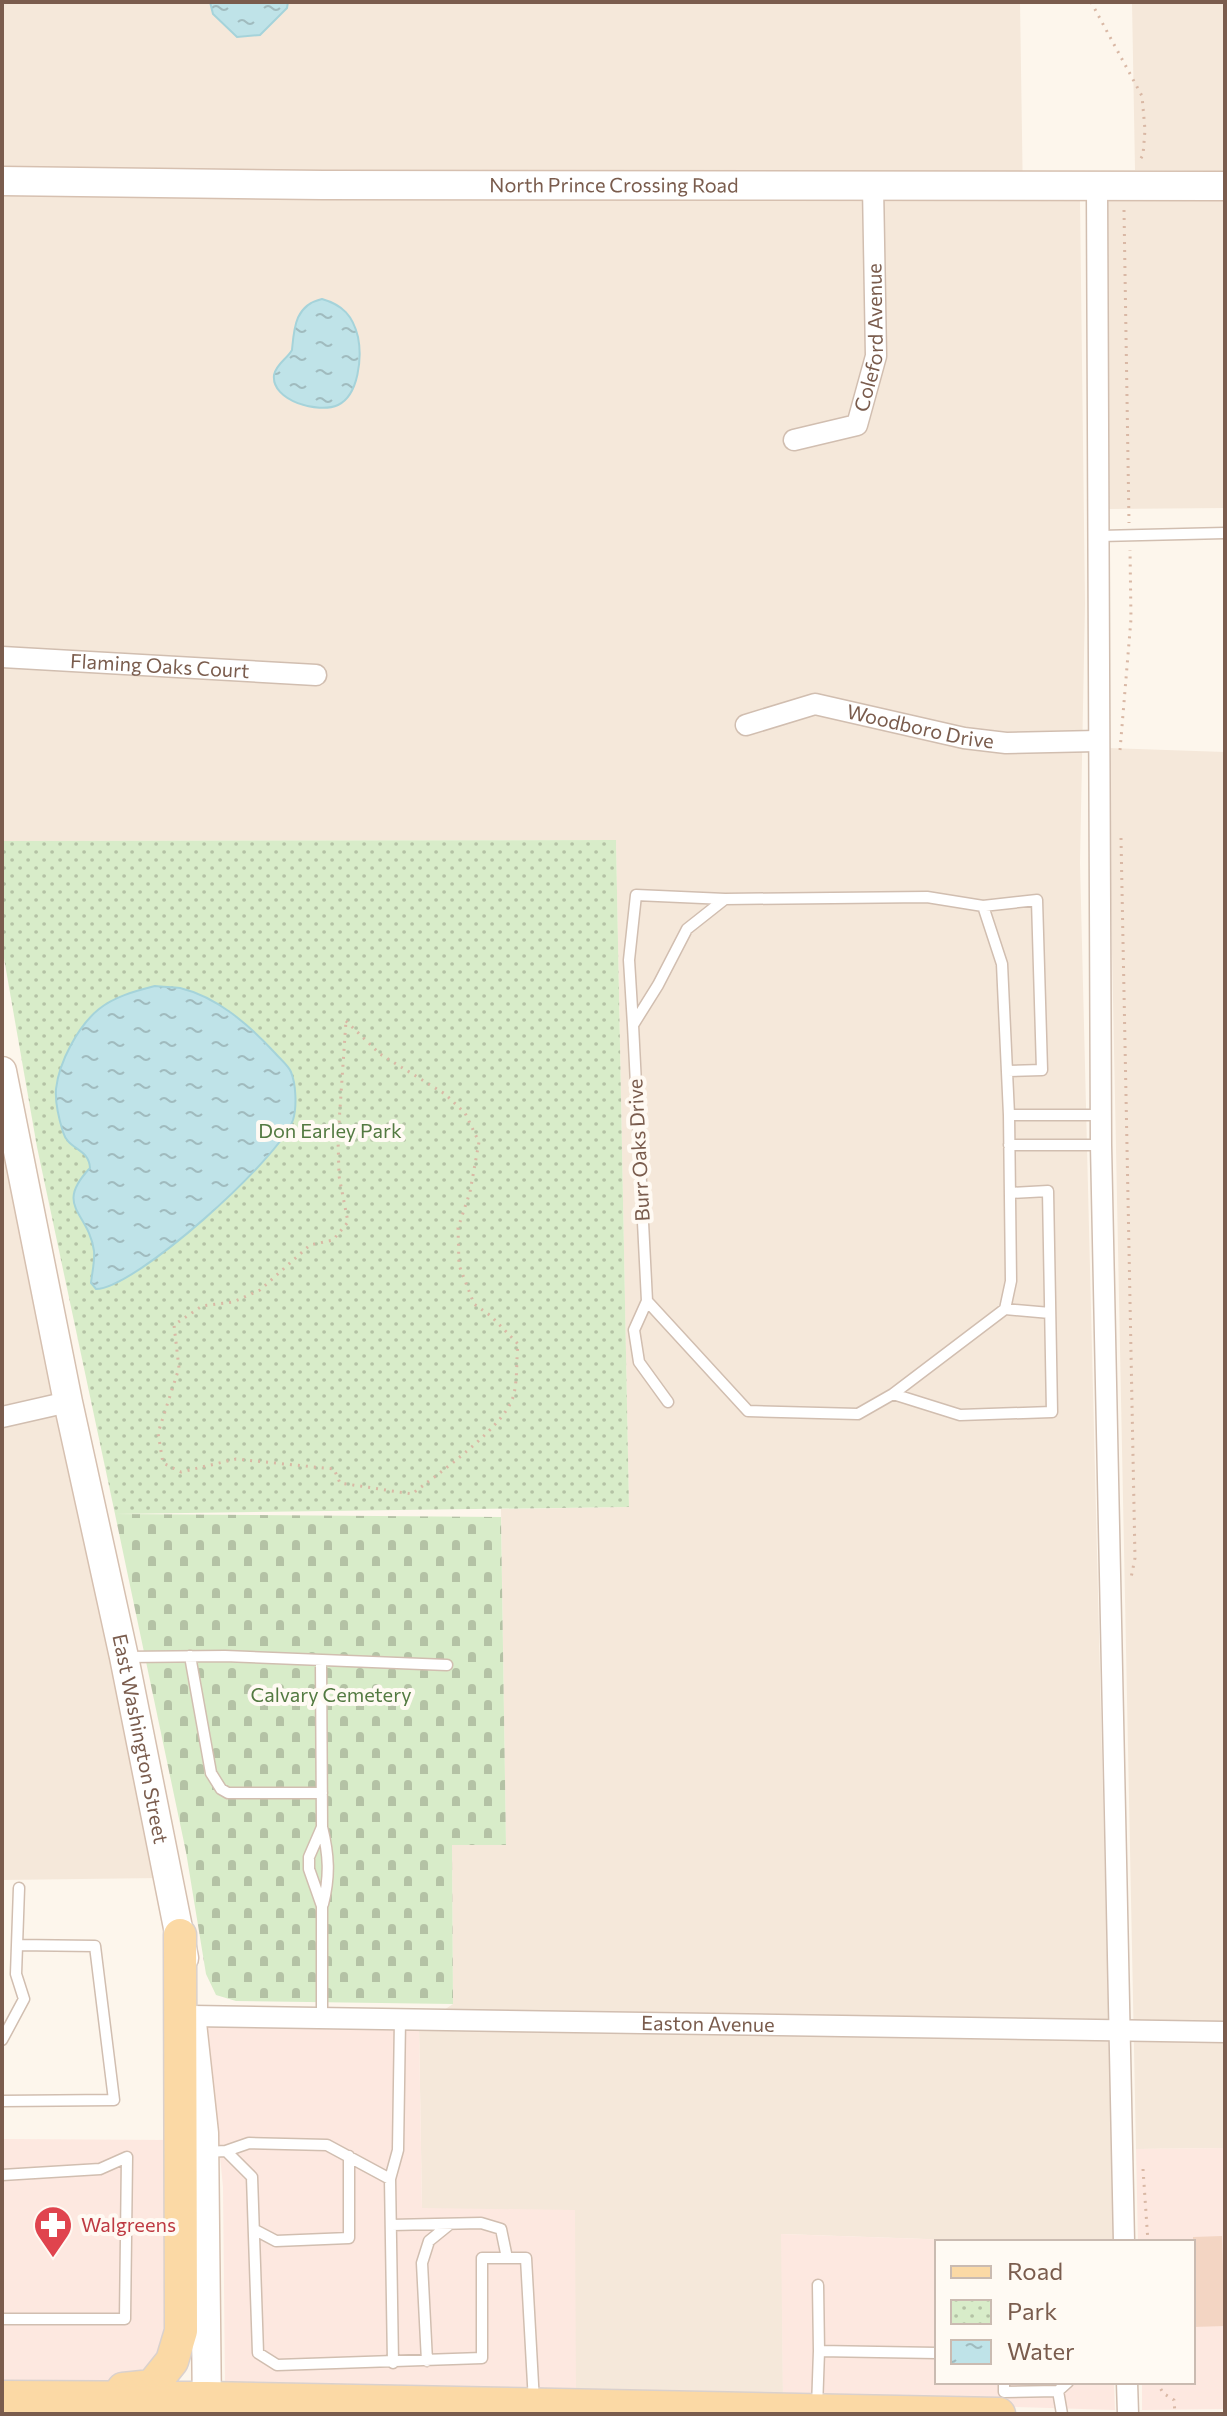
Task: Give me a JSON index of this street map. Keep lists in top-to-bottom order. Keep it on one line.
{"streets":{"main road":["North Prince Crossing Road","East Washington Street"],"street":["Coleford Avenue","Flaming Oaks Court","Woodboro Drive","Easton Avenue"],"lane":["Burr Oaks Drive"]},"crossings":[["North Prince Crossing Road","Coleford Avenue"],["East Washington Street","Easton Avenue"]],"parks":["Don Earley Park","Calvary Cemetery"],"places":{"pharmacy":["Walgreens"]},"legend":["Road","Park","Water"]}
